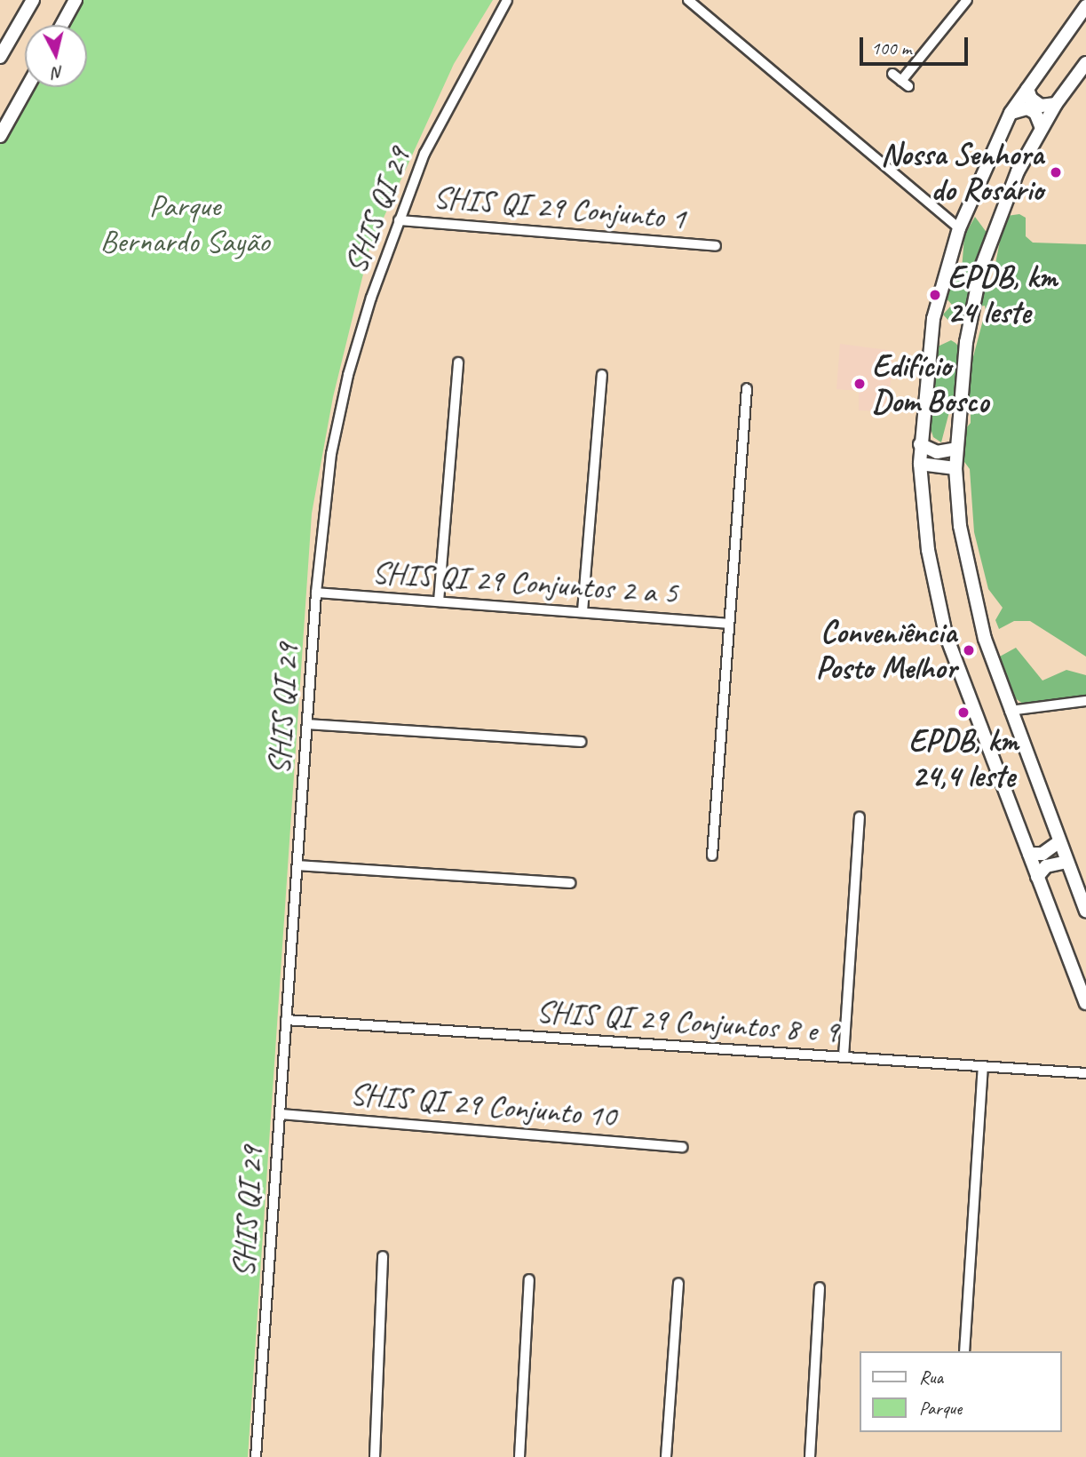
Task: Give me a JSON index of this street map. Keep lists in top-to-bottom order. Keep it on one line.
{"streets":{"street":["SHIS QI 29 Conjunto 1","SHIS QI 29","SHIS QI 29 Conjuntos 2 a 5","SHIS QI 29 Conjuntos 8 e 9","SHIS QI 29 Conjunto 10"]},"crossings":[["SHIS QI 29 Conjunto 1","SHIS QI 29"],["SHIS QI 29","SHIS QI 29 Conjuntos 2 a 5"],["SHIS QI 29","SHIS QI 29 Conjuntos 8 e 9"],["SHIS QI 29","SHIS QI 29 Conjunto 10"]],"parks":["Parque Bernardo Sayão"],"places":["Nossa Senhora do Rosário","EPDB, km 24 leste","Edifício Dom Bosco","Conveniência Posto Melhor","EPDB, km 24,4 leste"],"legend":["Rua","Parque"],"scale_bar":"100 m","north":"bottom"}
